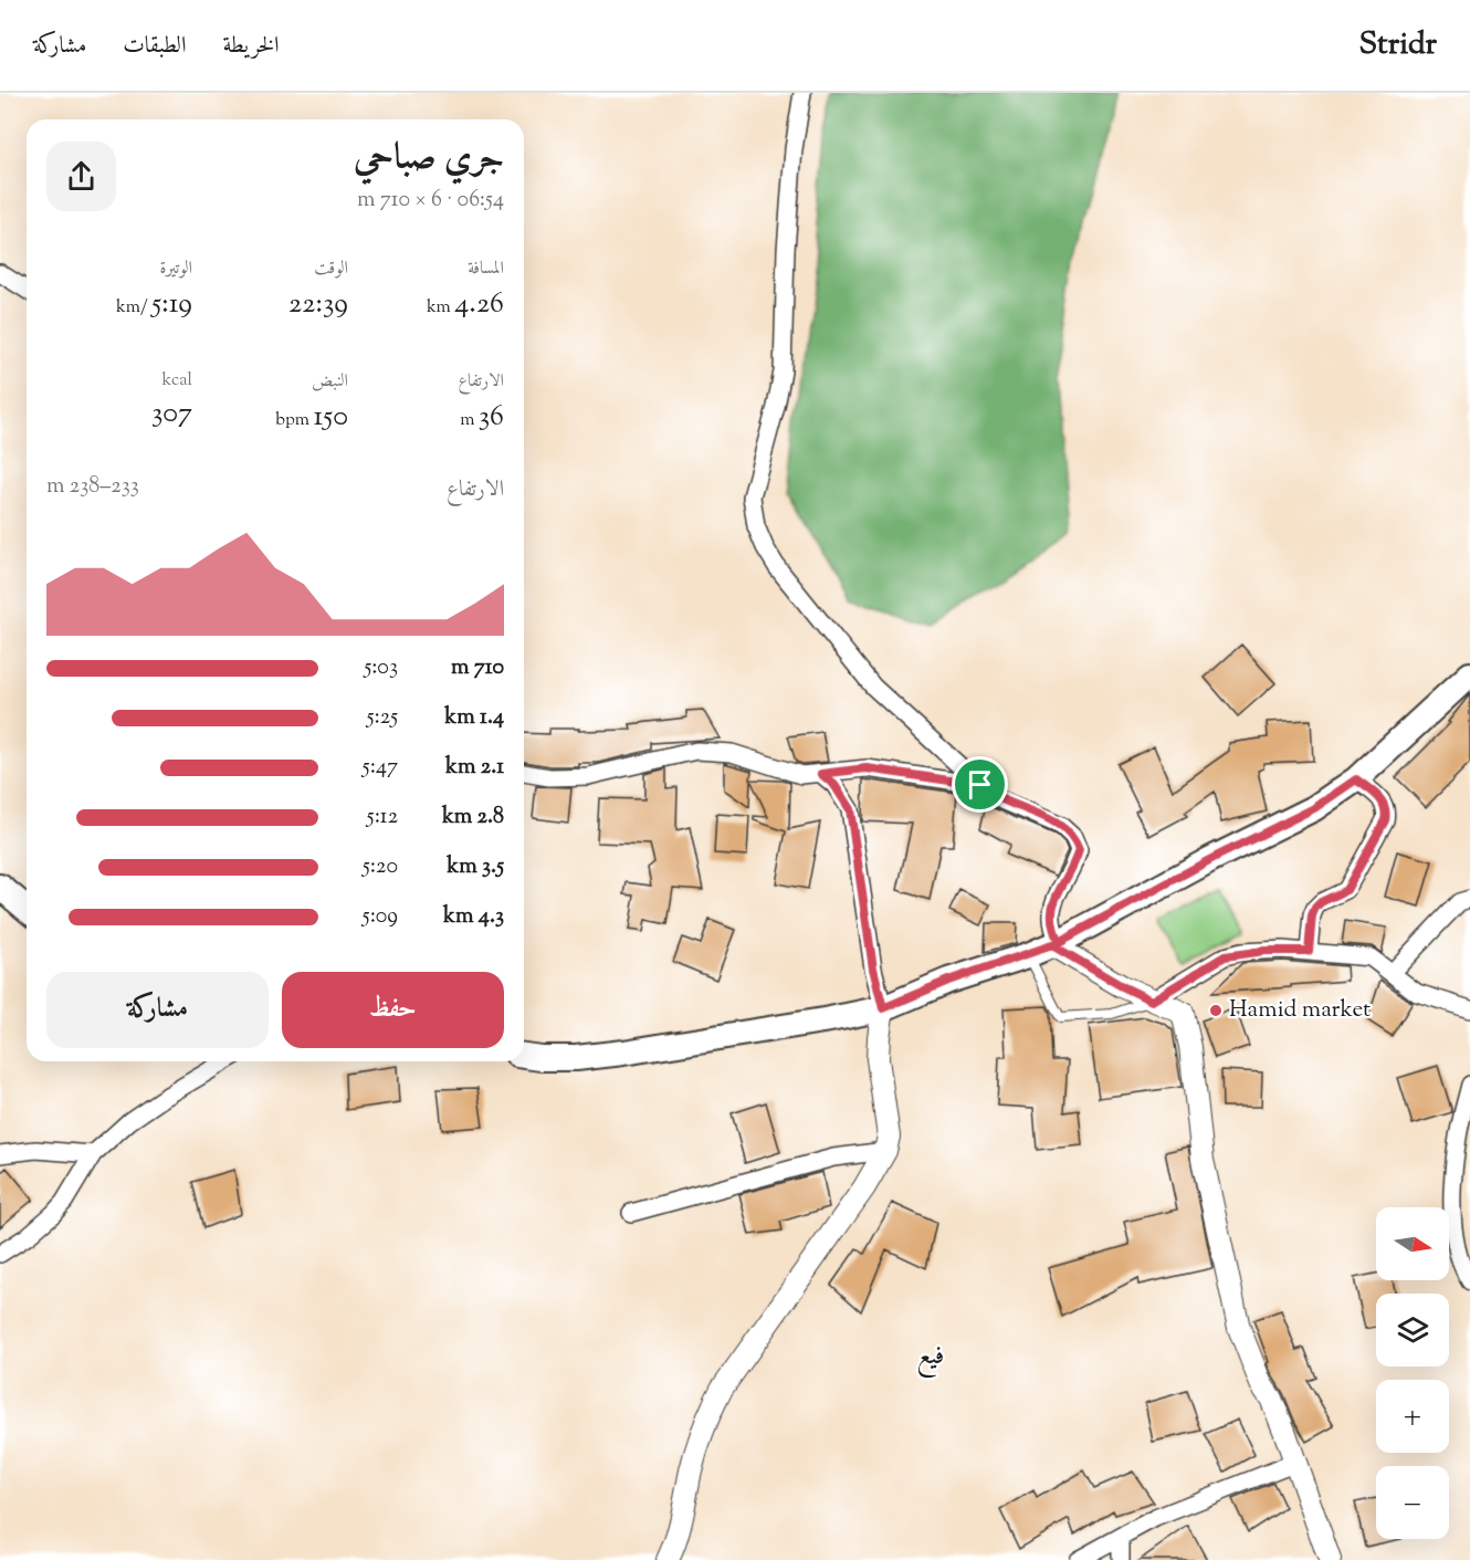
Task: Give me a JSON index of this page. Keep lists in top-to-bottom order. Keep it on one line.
{"districts":["فيع"],"places":["Hamid market"],"north":"right","page":{"header":"Stridr","nav":["الخريطة","الطبقات","مشاركة"],"heading":["جري صباحي","06:54 · 6 × 710 m"],"stats":[["المسافة","4.26 km"],["الوقت","22:39"],["الوتيرة","5:19 /km"],["الارتفاع","36 m"],["النبض","150 bpm"],["kcal","307"]],"chart":["الارتفاع","233–238 m"],"list":[{"name":"710 m","note":"5:03"},{"name":"1.4 km","note":"5:25"},{"name":"2.1 km","note":"5:47"},{"name":"2.8 km","note":"5:12"},{"name":"3.5 km","note":"5:20"},{"name":"4.3 km","note":"5:09"}],"buttons":["حفظ","مشاركة"],"map_buttons":["+","−"]}}
